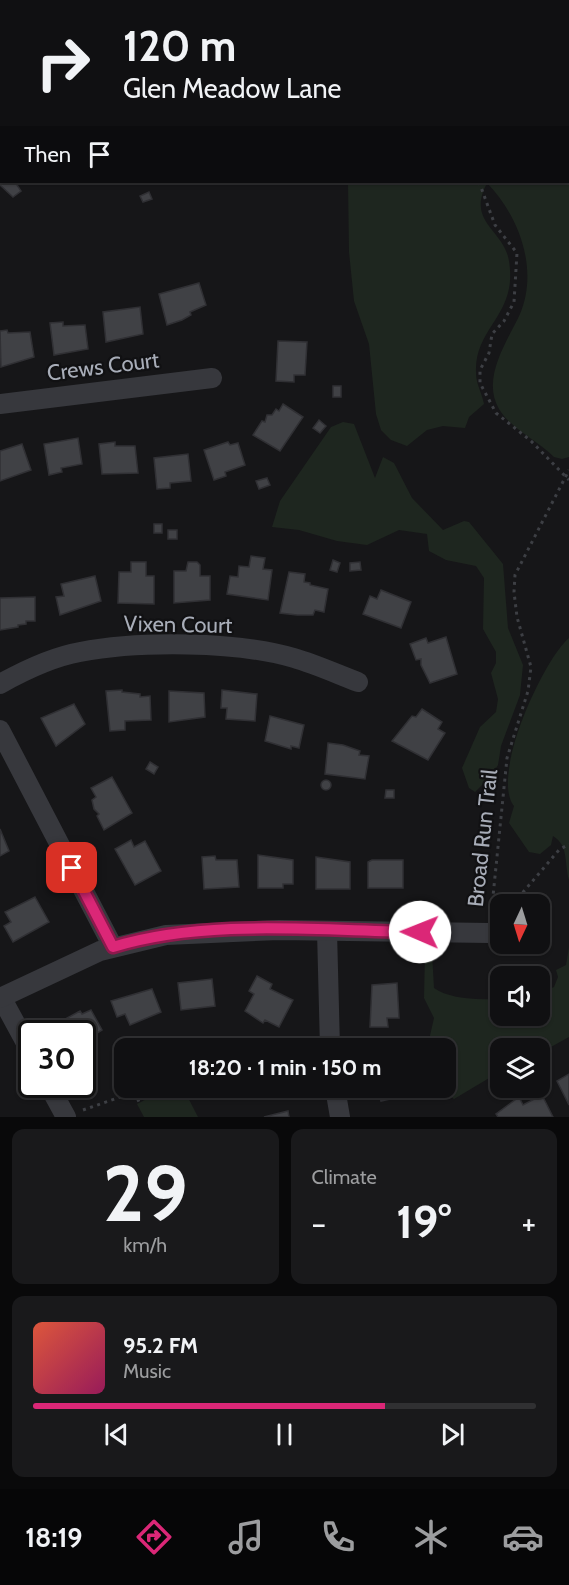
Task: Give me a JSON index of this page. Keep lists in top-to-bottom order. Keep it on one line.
{"streets":{"street":["Crews Court","Vixen Court"],"path":["Broad Run Trail"]},"north":"bottom","page":{"turn":["120 m","Glen Meadow Lane"],"then":"Then","limit":"30","trip":"18:20 · 1 min · 150 m","tile":[["29","km/h"],"Climate"],"heat":["−","19°","+"],"song":["95.2 FM","Music"],"tabs":"18:19"}}
